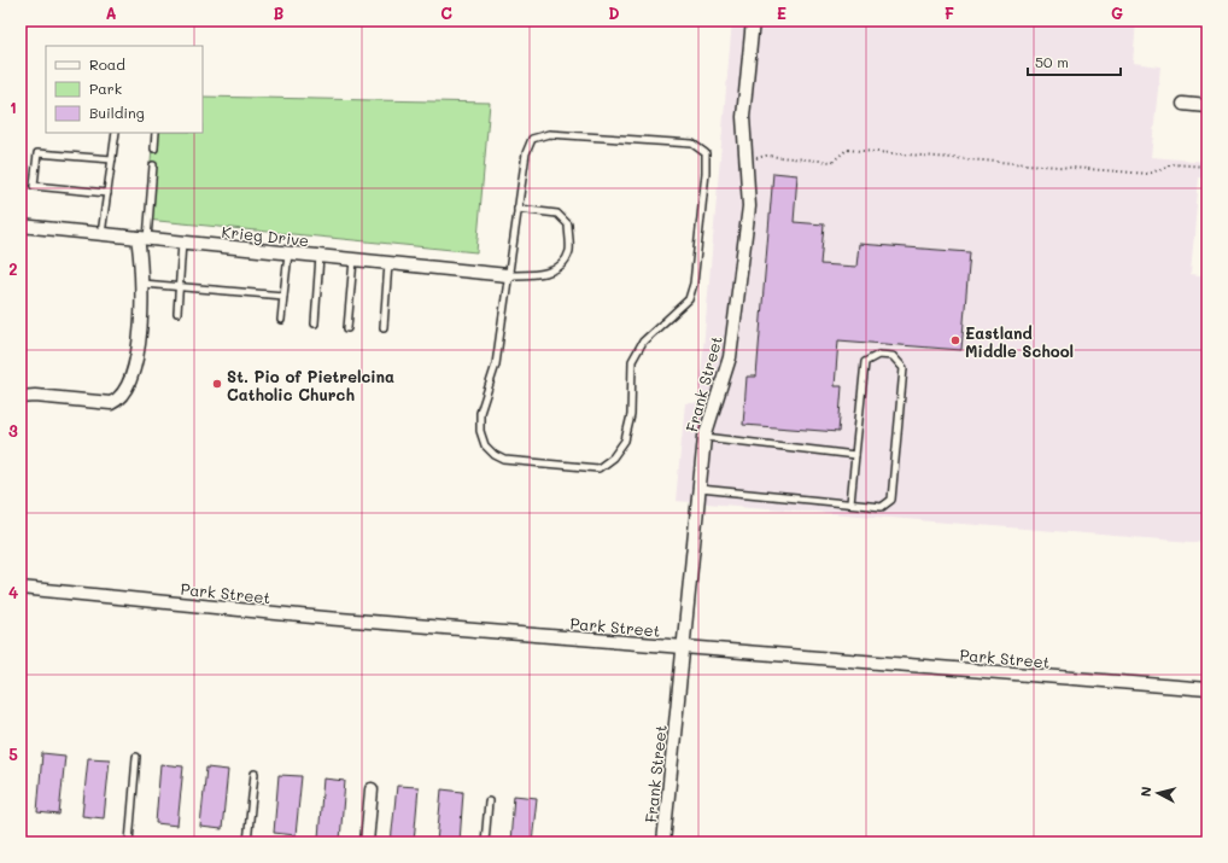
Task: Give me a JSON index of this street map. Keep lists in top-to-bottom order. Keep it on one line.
{"streets":{"street":["Krieg Drive","Frank Street","Park Street"]},"crossings":[["Frank Street","Park Street"]],"places":["Eastland Middle School","St. Pio of Pietrelcina Catholic Church"],"legend":["Road","Park","Building"],"scale_bar":"50 m","north":"left","grid":{"columns":["A","B","C","D","E","F","G"],"rows":["1","2","3","4","5"]}}
